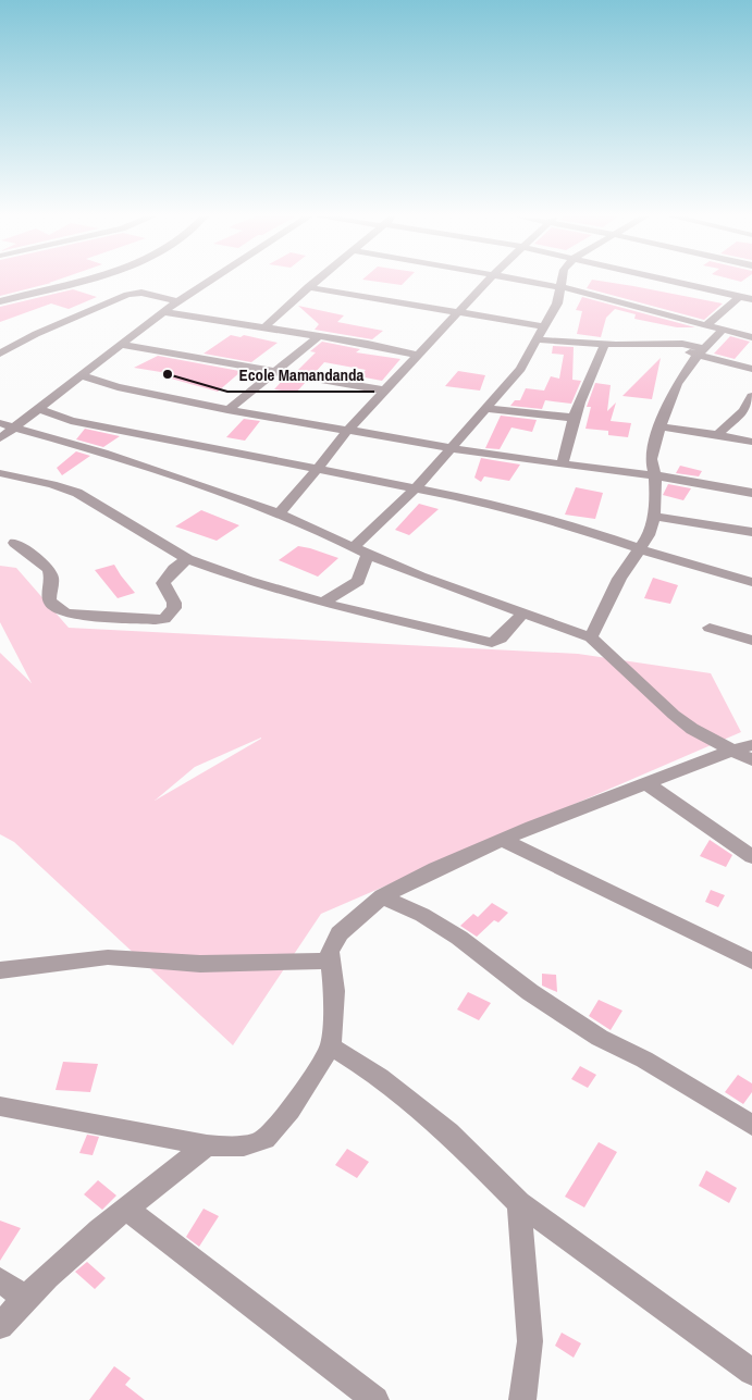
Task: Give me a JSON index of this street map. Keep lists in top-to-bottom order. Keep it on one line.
{"places":["Ecole Mamandanda"]}
